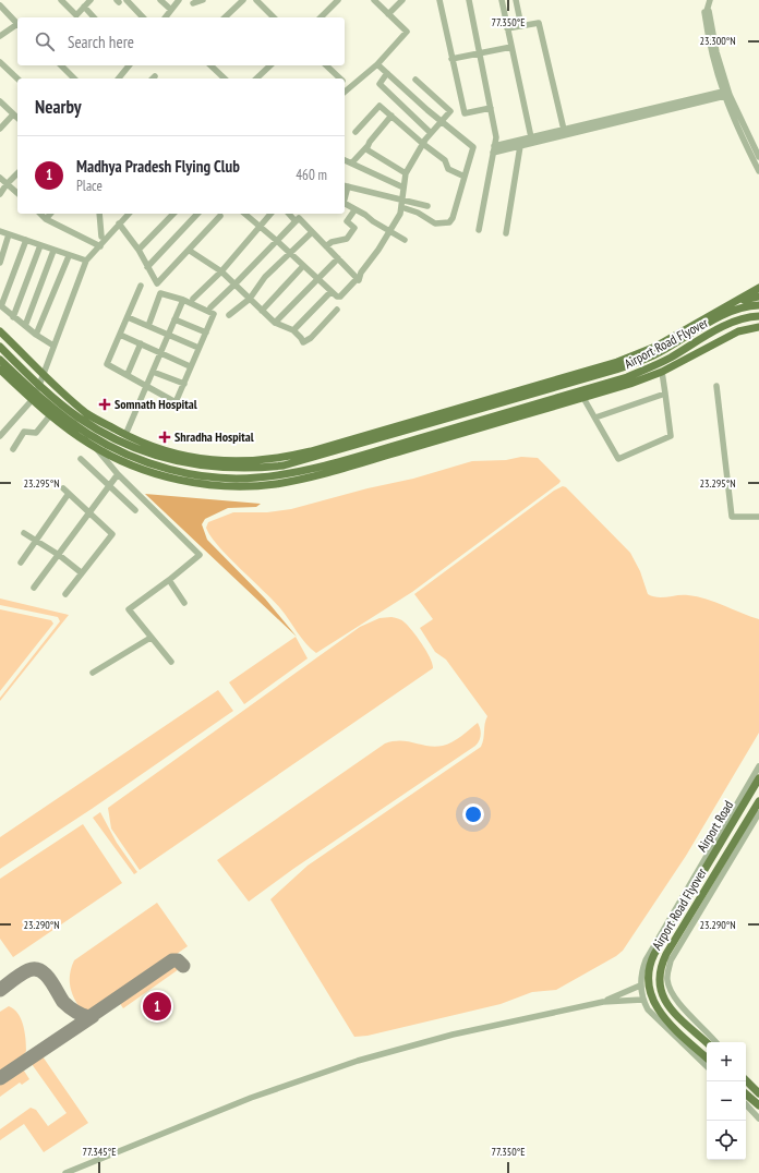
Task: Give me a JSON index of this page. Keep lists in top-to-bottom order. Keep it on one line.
{"streets":{"main road":["Airport Road Flyover","Airport Road"]},"places":{"health":["Somnath Hospital","Shradha Hospital"]},"page":{"search":"Search here","heading":"Nearby","list":[{"mark":"1","name":"Madhya Pradesh Flying Club","note":"Place","value":"460 m"}],"pins":"1","map_buttons":["+","−"]},"coordinates":["77.350°E","23.300°N","23.295°N","23.290°N","77.345°E"]}
